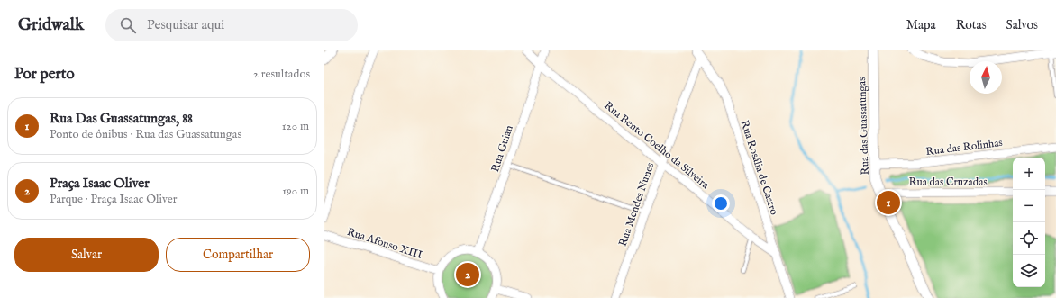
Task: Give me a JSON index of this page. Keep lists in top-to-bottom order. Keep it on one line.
{"streets":{"street":["Rua das Guassatungas","Rua Bento Coelho da Silveira","Rua das Rolinhas","Rua Guian","Rua Rosália de Castro","Rua das Cruzadas","Rua Mendes Nunes","Rua Afonso XIII"]},"crossings":[["Rua das Guassatungas","Rua das Rolinhas"],["Rua das Guassatungas","Rua das Cruzadas"],["Rua Bento Coelho da Silveira","Rua Guian"],["Rua Bento Coelho da Silveira","Rua Rosália de Castro"],["Rua Bento Coelho da Silveira","Rua Mendes Nunes"],["Rua Rosália de Castro","Rua Mendes Nunes"]],"north":"top","page":{"header":"Gridwalk","search":"Pesquisar aqui","nav":["Mapa","Rotas","Salvos"],"heading":["Por perto","2 resultados"],"list":[{"mark":"1","name":"Rua Das Guassatungas, 88","note":"Ponto de ônibus · Rua das Guassatungas","value":"120 m"},{"mark":"2","name":"Praça Isaac Oliver","note":"Parque · Praça Isaac Oliver","value":"190 m"}],"map_buttons":["+","−"],"pins":["1","2"],"buttons":["Salvar","Compartilhar"]}}
